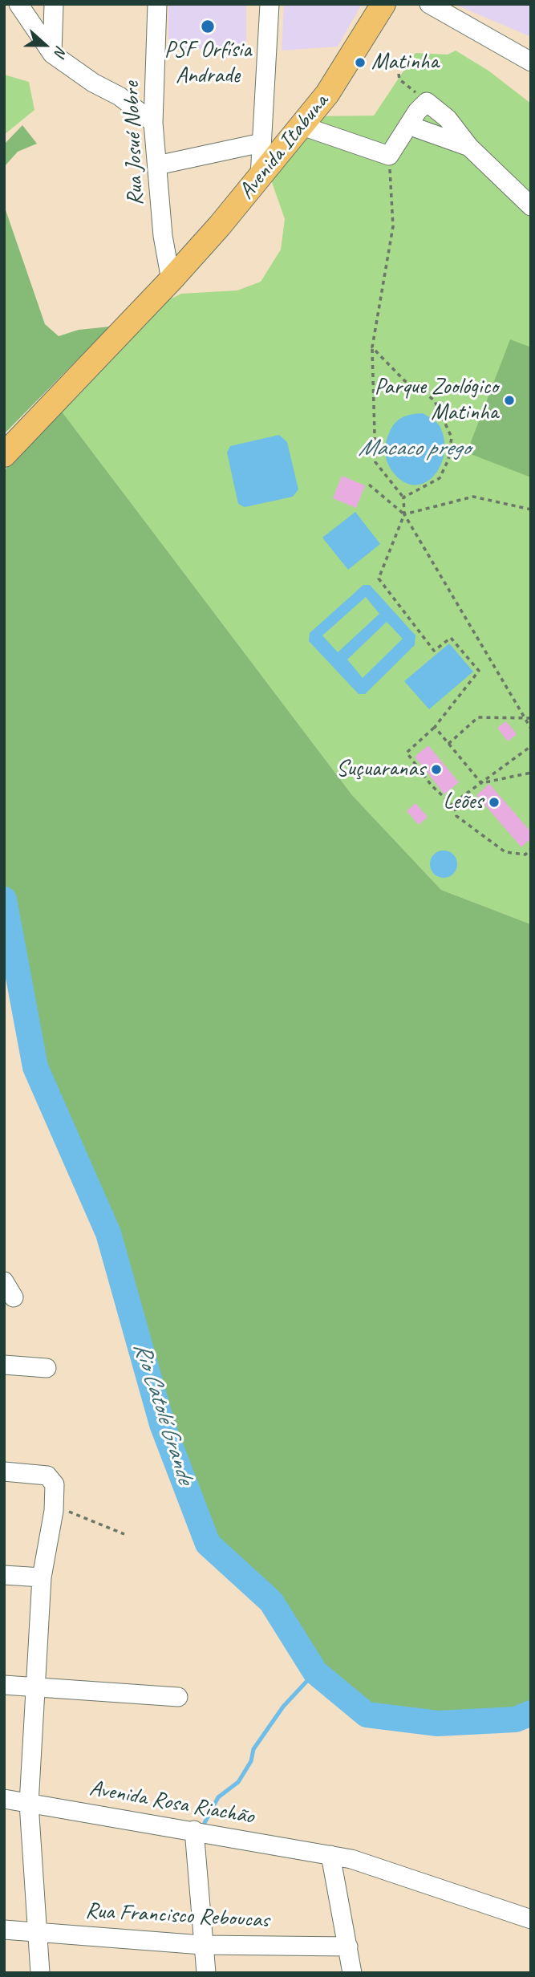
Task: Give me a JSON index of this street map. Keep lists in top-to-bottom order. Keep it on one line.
{"streets":{"main road":["Avenida Itabuna"],"street":["Rua Josué Nobre","Avenida Rosa Riachão","Rua Francisco Reboucas"]},"crossings":[["Rua Josué Nobre","Avenida Itabuna"]],"water":["Macaco prego","Rio Catolé Grande"],"places":["PSF Orfísia Andrade","Matinha","Parque Zoológico Matinha","Suçuaranas","Leões"],"north":"right"}
